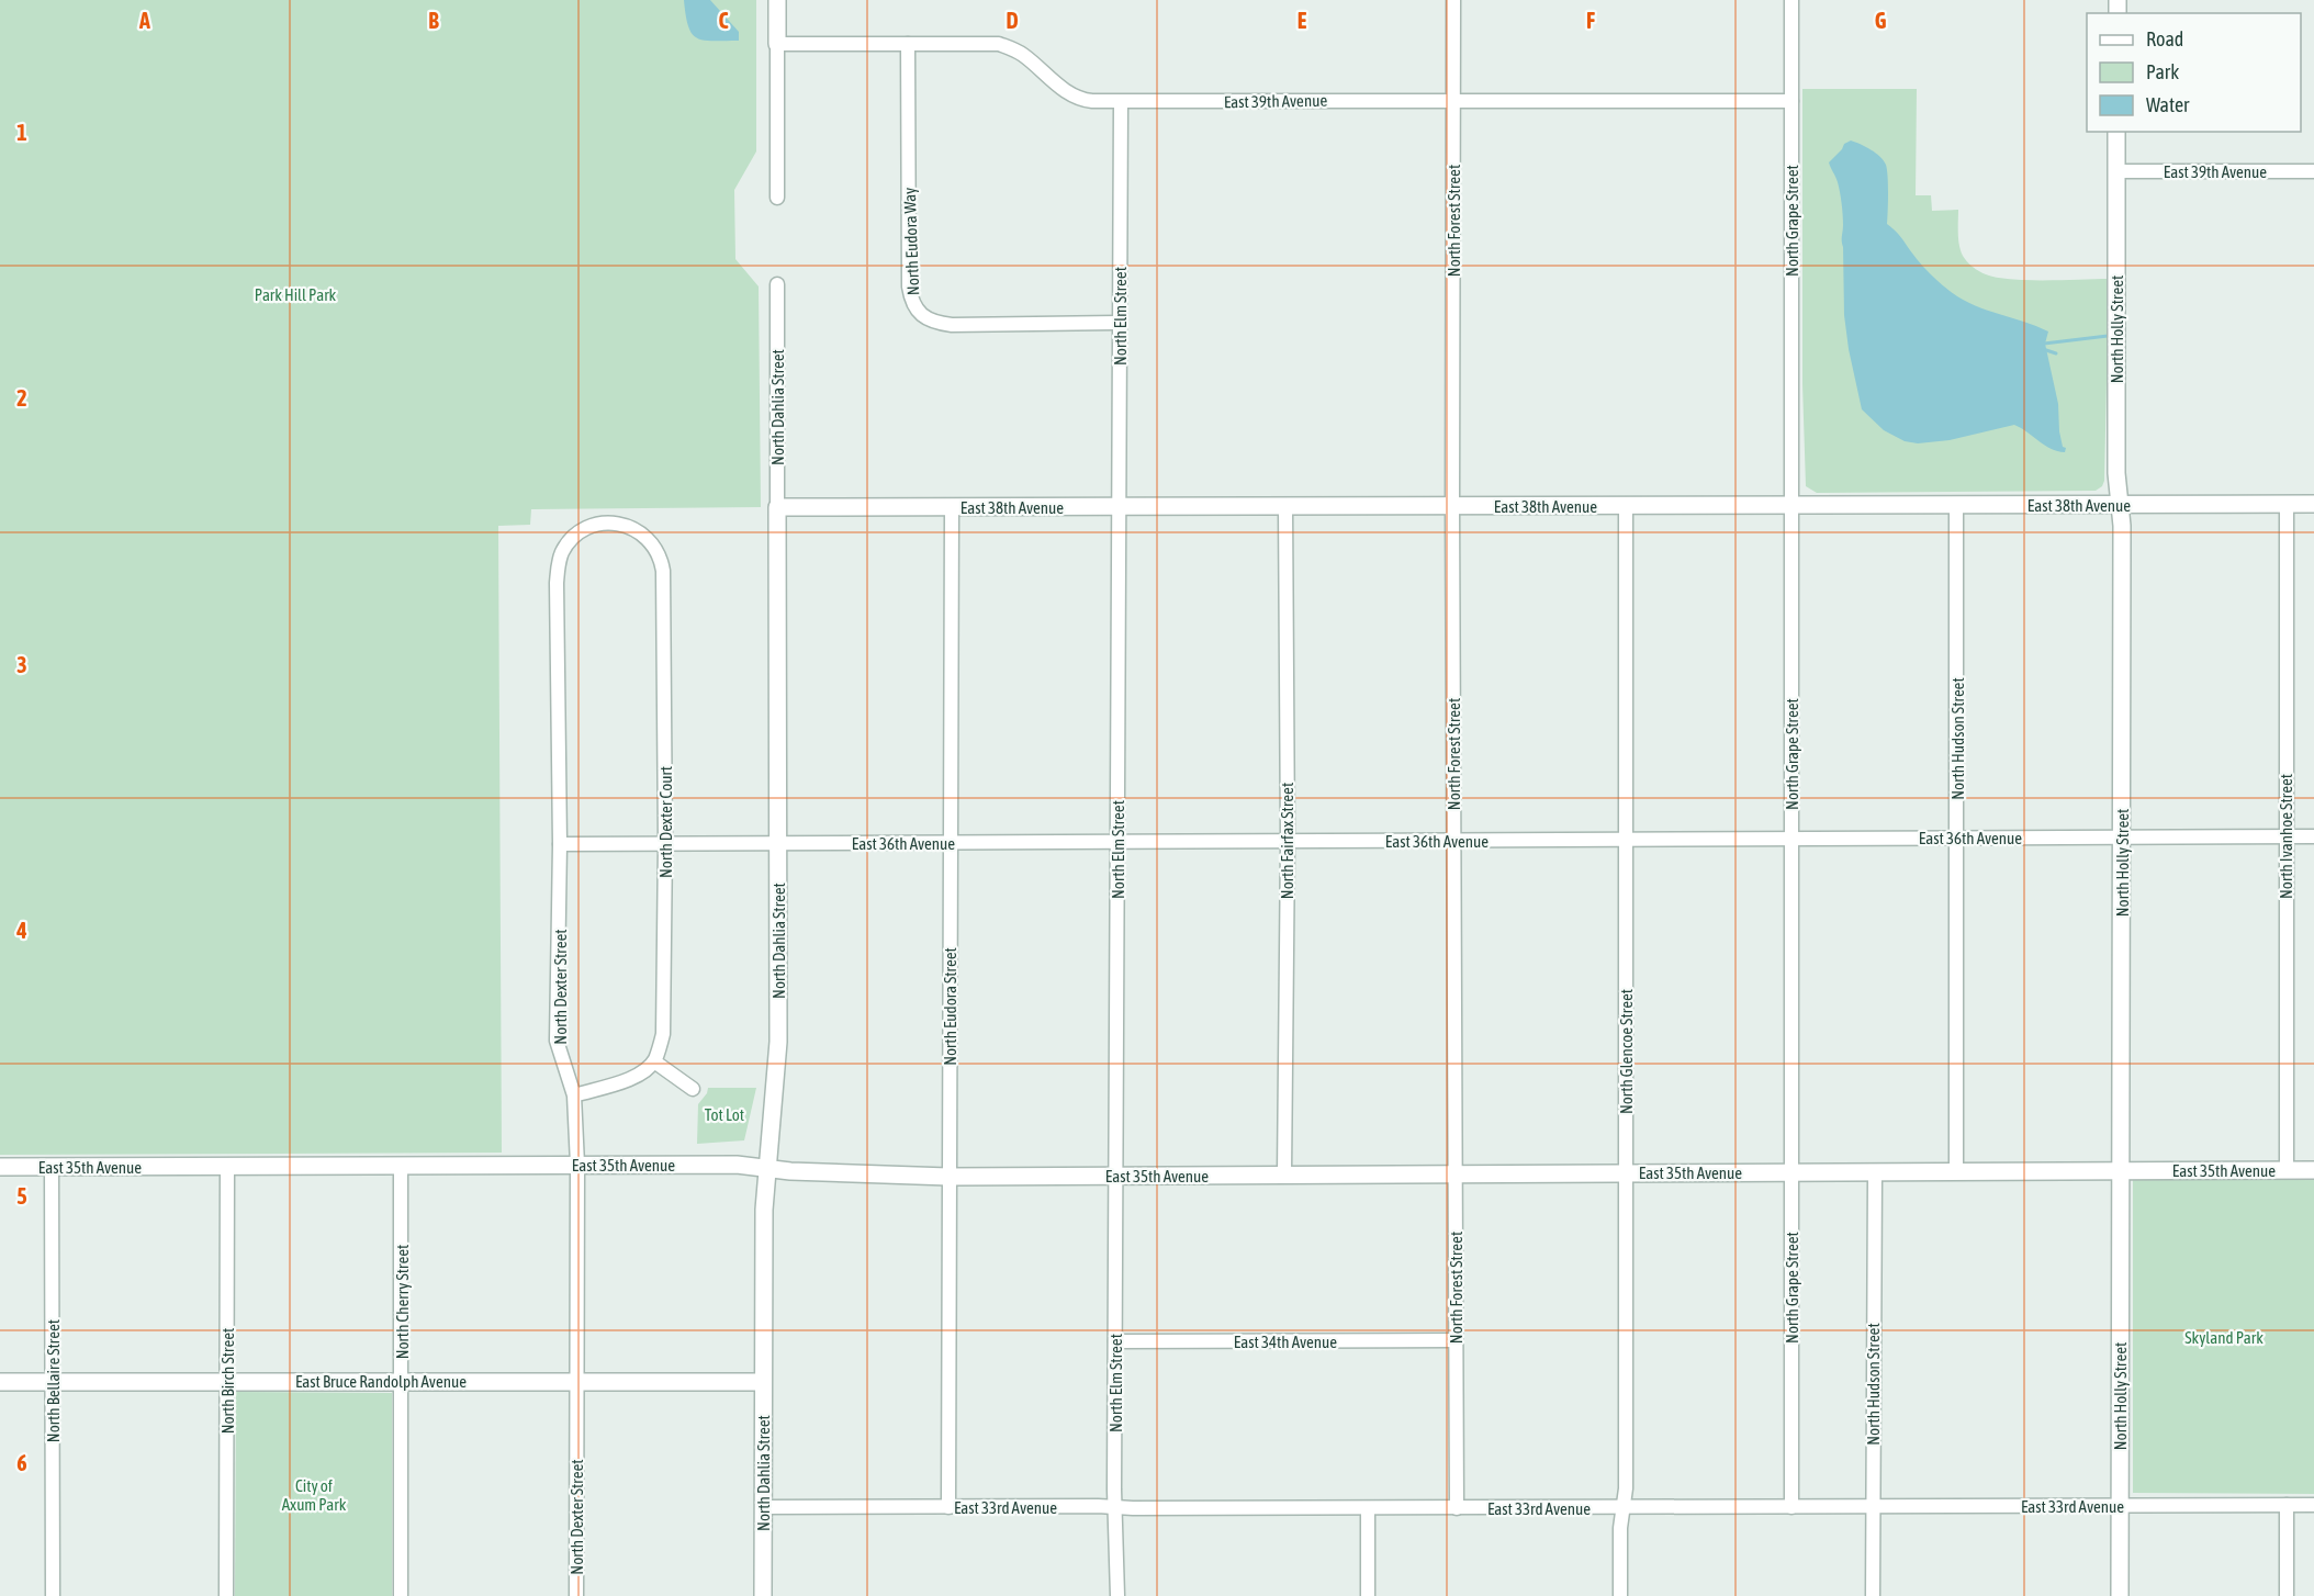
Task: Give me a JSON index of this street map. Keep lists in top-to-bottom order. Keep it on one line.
{"streets":{"street":["East 39th Avenue","North Forest Street","North Grape Street","North Eudora Way","North Elm Street","North Holly Street","North Dahlia Street","East 38th Avenue","North Hudson Street","North Dexter Court","North Ivanhoe Street","East 36th Avenue","North Fairfax Street","North Dexter Street","North Eudora Street","North Glencoe Street","East 35th Avenue","North Cherry Street","East 34th Avenue","North Bellaire Street","North Birch Street","East Bruce Randolph Avenue","East 33rd Avenue"]},"crossings":[["East 39th Avenue","North Forest Street"],["East 39th Avenue","North Grape Street"],["East 39th Avenue","North Eudora Way"],["East 39th Avenue","North Elm Street"],["East 39th Avenue","North Holly Street"],["North Forest Street","East 38th Avenue"],["North Forest Street","East 36th Avenue"],["North Forest Street","East 35th Avenue"],["North Forest Street","East 34th Avenue"],["North Forest Street","East 33rd Avenue"],["North Grape Street","East 38th Avenue"],["North Grape Street","East 36th Avenue"],["North Grape Street","East 35th Avenue"],["North Grape Street","East 33rd Avenue"],["North Eudora Way","North Elm Street"],["North Elm Street","East 38th Avenue"],["North Elm Street","East 36th Avenue"],["North Elm Street","East 35th Avenue"],["North Elm Street","East 34th Avenue"],["North Elm Street","East 33rd Avenue"],["North Holly Street","East 38th Avenue"],["North Holly Street","East 36th Avenue"],["North Holly Street","East 35th Avenue"],["North Holly Street","East 33rd Avenue"],["North Dahlia Street","East 38th Avenue"],["North Dahlia Street","East 36th Avenue"],["North Dahlia Street","East 35th Avenue"],["North Dahlia Street","East Bruce Randolph Avenue"],["North Dahlia Street","East 33rd Avenue"],["East 38th Avenue","North Hudson Street"],["East 38th Avenue","North Ivanhoe Street"],["East 38th Avenue","North Fairfax Street"],["East 38th Avenue","North Eudora Street"],["East 38th Avenue","North Glencoe Street"],["North Hudson Street","East 36th Avenue"],["North Hudson Street","East 35th Avenue"],["North Hudson Street","East 33rd Avenue"],["North Dexter Court","East 36th Avenue"],["North Dexter Court","North Dexter Street"],["North Ivanhoe Street","East 36th Avenue"],["North Ivanhoe Street","East 35th Avenue"],["East 36th Avenue","North Fairfax Street"],["East 36th Avenue","North Dexter Street"],["East 36th Avenue","North Eudora Street"],["East 36th Avenue","North Glencoe Street"],["North Fairfax Street","East 35th Avenue"],["North Dexter Street","East 35th Avenue"],["North Dexter Street","East Bruce Randolph Avenue"],["North Eudora Street","East 35th Avenue"],["North Eudora Street","East 33rd Avenue"],["North Glencoe Street","East 35th Avenue"],["North Glencoe Street","East 33rd Avenue"],["East 35th Avenue","North Cherry Street"],["East 35th Avenue","North Bellaire Street"],["East 35th Avenue","North Birch Street"],["North Cherry Street","East Bruce Randolph Avenue"],["North Bellaire Street","East Bruce Randolph Avenue"],["North Birch Street","East Bruce Randolph Avenue"]],"parks":["Park Hill Park","Tot Lot","Skyland Park","City of Axum Park"],"legend":["Road","Park","Water"],"grid":{"columns":["A","B","C","D","E","F","G"],"rows":["1","2","3","4","5","6"]}}
